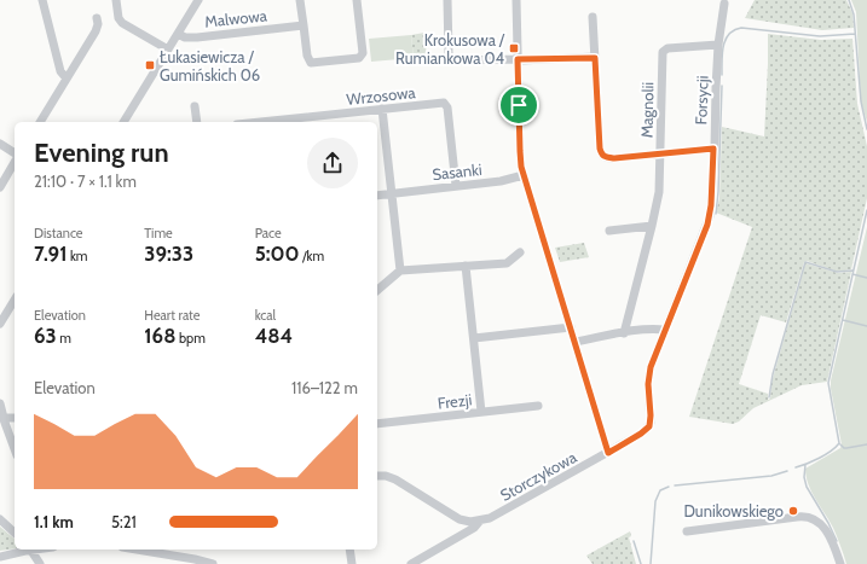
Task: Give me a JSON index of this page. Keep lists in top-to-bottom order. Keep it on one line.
{"streets":{"street":["Malwowa","Wrzosowa","Forsycji","Magnolii","Sasanki","Frezji","Storczykowa"]},"crossings":[["Wrzosowa","Sasanki"],["Forsycji","Magnolii"],["Forsycji","Storczykowa"]],"places":{"transit":["Krokusowa / Rumiankowa 04","Łukasiewicza / Gumińskich 06"],"other":["Dunikowskiego"]},"page":{"heading":["Evening run","21:10 · 7 × 1.1 km"],"stats":[["Distance","7.91 km"],["Time","39:33"],["Pace","5:00 /km"],["Elevation","63 m"],["Heart rate","168 bpm"],["kcal","484"]],"chart":["Elevation","116–122 m"],"list":[{"name":"1.1 km","note":"5:21"}]}}
